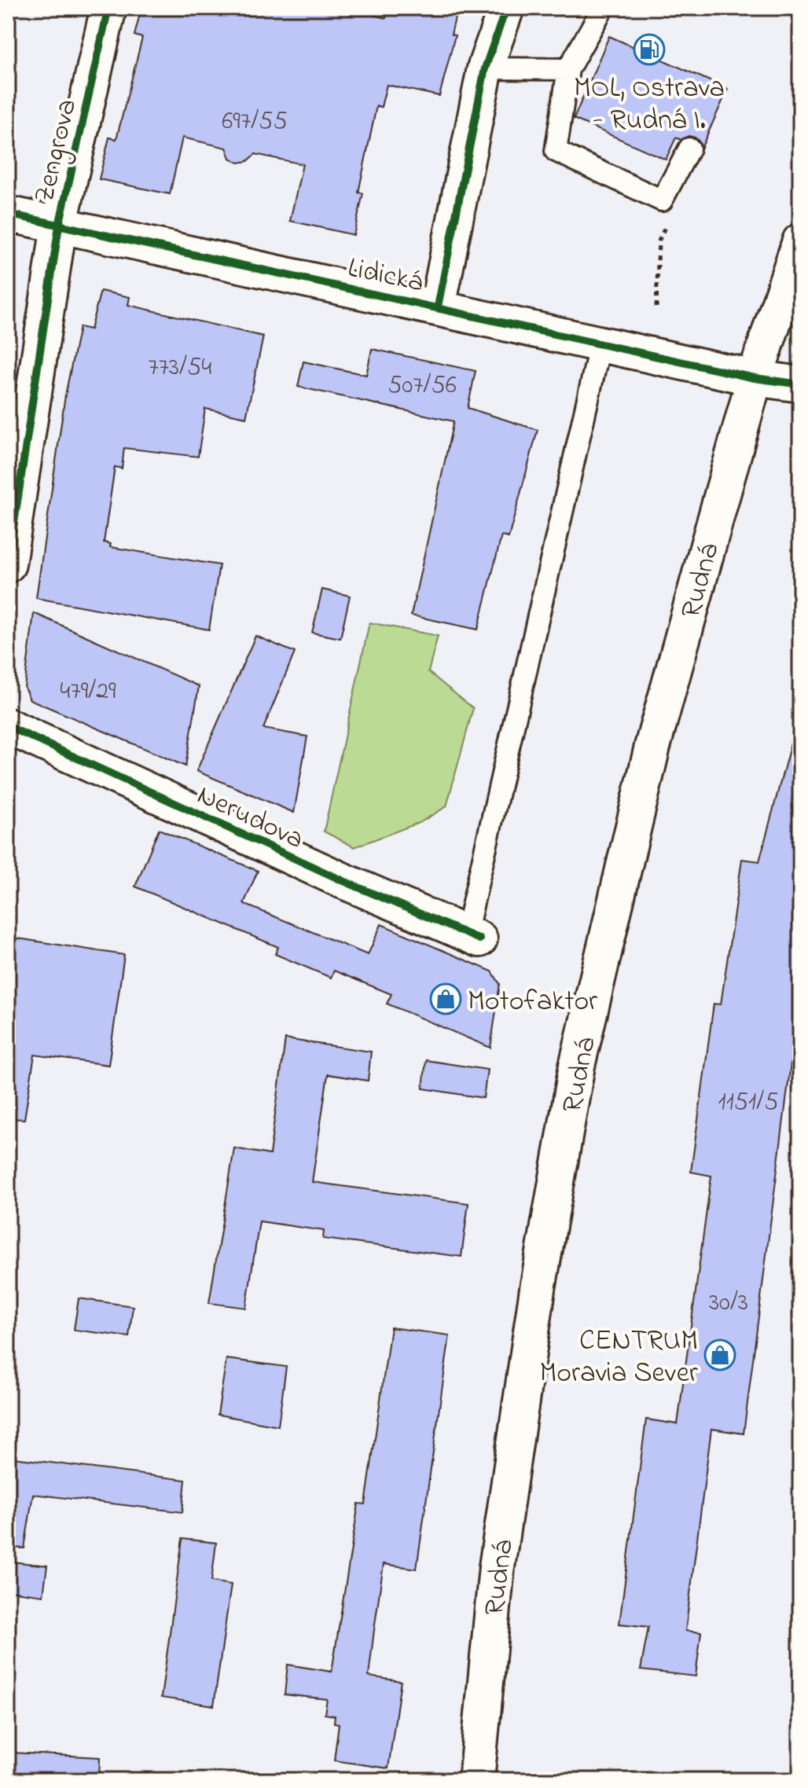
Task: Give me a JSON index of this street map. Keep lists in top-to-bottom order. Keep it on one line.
{"streets":{"street":["Zengrova","Lidická","Rudná","Nerudova"]},"crossings":[["Zengrova","Lidická"],["Lidická","Rudná"]],"places":{"fuel station":["MOL, Ostrava - Rudná I."],"shop":["Motofaktor","CENTRUM Moravia Sever"]},"house_numbers":["697/55","773/54","507/56","479/29","1151/5","30/3"]}
